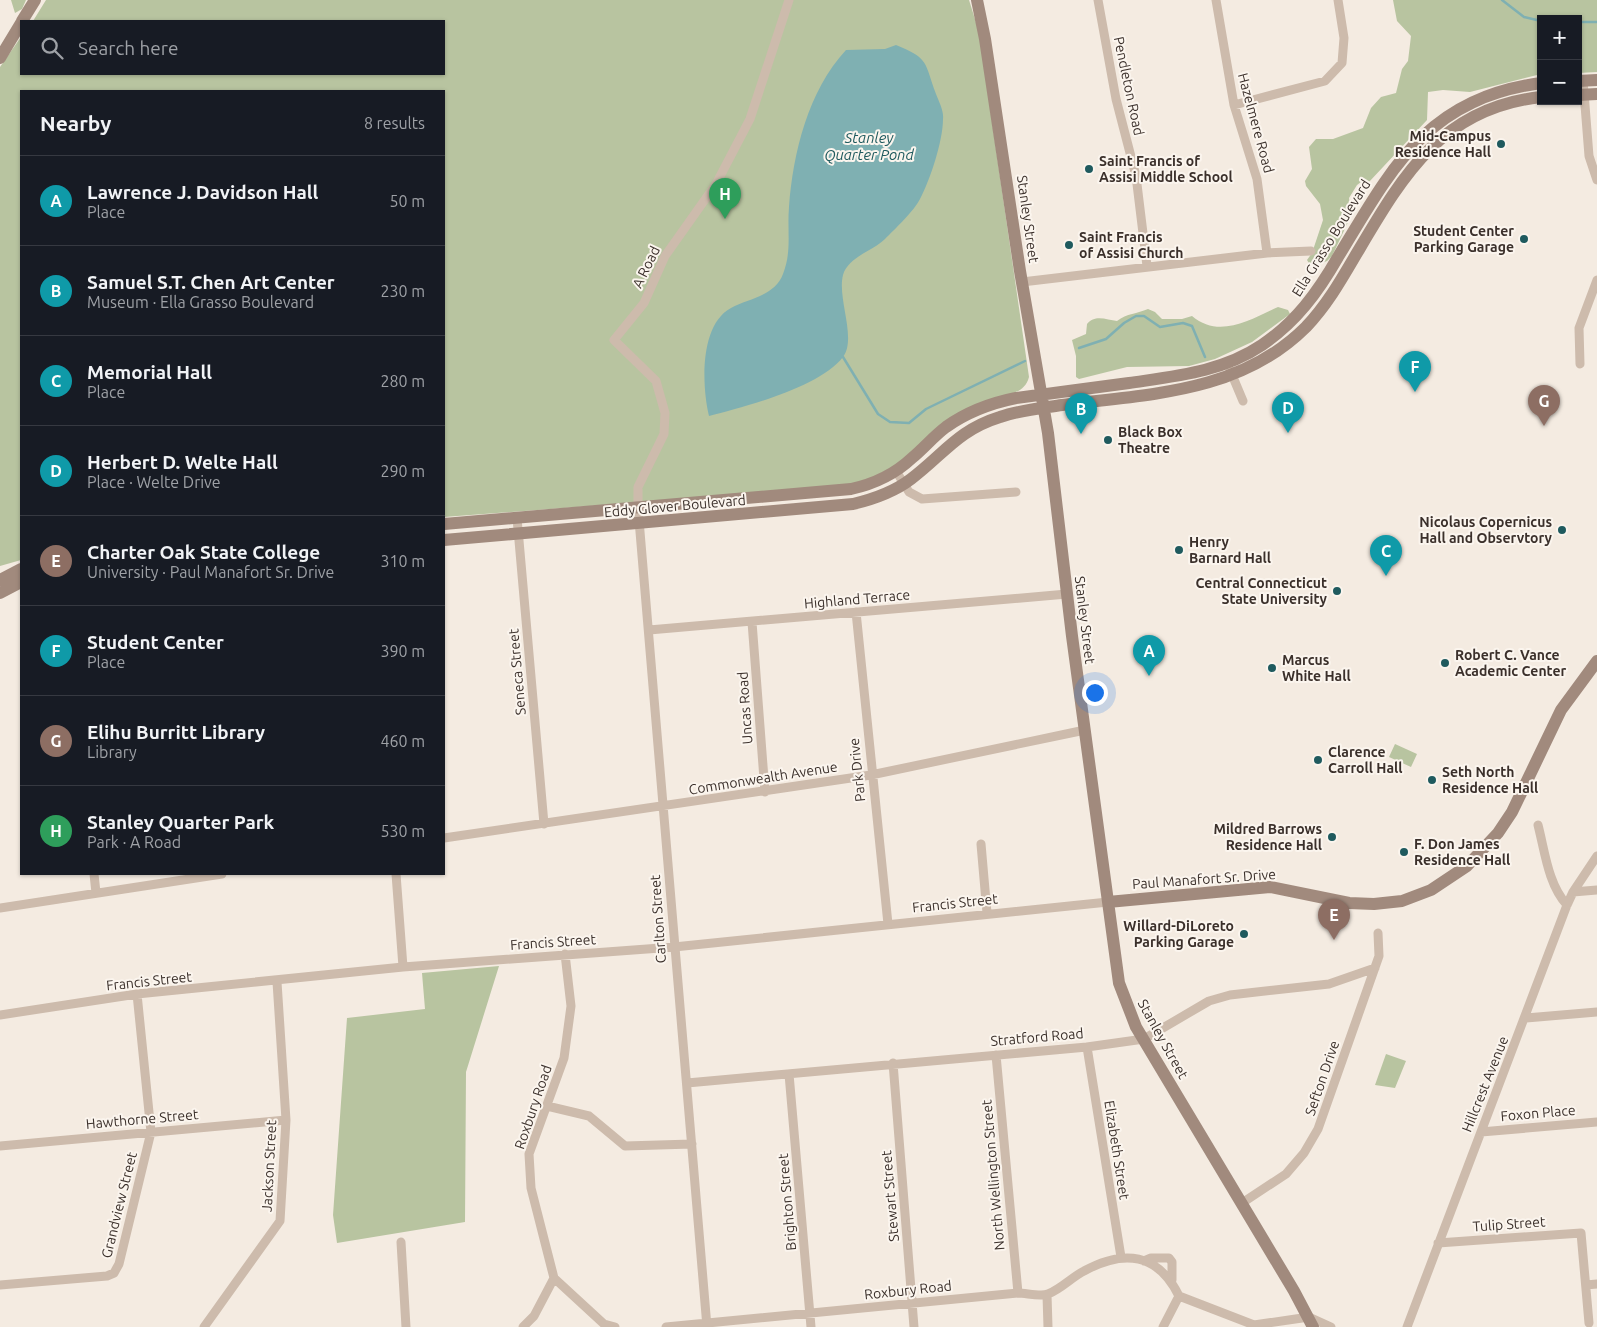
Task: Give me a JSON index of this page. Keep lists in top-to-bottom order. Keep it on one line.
{"streets":{"main road":["Stanley Street","Ella Grasso Boulevard","Eddy Glover Boulevard","Paul Manafort Sr. Drive"],"street":["Pendleton Road","Hazelmere Road","A Road","Highland Terrace","Seneca Street","Uncas Road","Park Drive","Commonwealth Avenue","Francis Street","Carlton Street","Stratford Road","Sefton Drive","Hillcrest Avenue","Roxbury Road","Foxon Place","Hawthorne Street","Elizabeth Street","Jackson Street","North Wellington Street","Stewart Street","Brighton Street","Grandview Street","Tulip Street"]},"crossings":[["Stanley Street","Ella Grasso Boulevard"],["Stanley Street","Eddy Glover Boulevard"],["Stanley Street","Highland Terrace"],["Stanley Street","Commonwealth Avenue"],["Stanley Street","Paul Manafort Sr. Drive"],["Stanley Street","Francis Street"],["Stanley Street","Stratford Road"],["Stanley Street","Sefton Drive"],["Ella Grasso Boulevard","Eddy Glover Boulevard"],["A Road","Eddy Glover Boulevard"],["A Road","Carlton Street"],["Eddy Glover Boulevard","Seneca Street"],["Eddy Glover Boulevard","Carlton Street"],["Highland Terrace","Uncas Road"],["Highland Terrace","Park Drive"],["Highland Terrace","Carlton Street"],["Seneca Street","Commonwealth Avenue"],["Uncas Road","Commonwealth Avenue"],["Park Drive","Commonwealth Avenue"],["Park Drive","Francis Street"],["Commonwealth Avenue","Carlton Street"],["Paul Manafort Sr. Drive","Francis Street"],["Francis Street","Carlton Street"],["Francis Street","Roxbury Road"],["Francis Street","Jackson Street"],["Francis Street","Grandview Street"],["Carlton Street","Stratford Road"],["Carlton Street","Roxbury Road"],["Stratford Road","Sefton Drive"],["Stratford Road","Elizabeth Street"],["Stratford Road","North Wellington Street"],["Stratford Road","Stewart Street"],["Stratford Road","Brighton Street"],["Hillcrest Avenue","Foxon Place"],["Hillcrest Avenue","Tulip Street"],["Roxbury Road","North Wellington Street"],["Roxbury Road","Stewart Street"],["Roxbury Road","Brighton Street"],["Hawthorne Street","Jackson Street"],["Hawthorne Street","Grandview Street"]],"water":["Stanley Quarter Pond"],"places":["Mid-Campus Residence Hall","Saint Francis of Assisi Middle School","Student Center Parking Garage","Saint Francis of Assisi Church","Black Box Theatre","Nicolaus Copernicus Hall and Observtory","Henry Barnard Hall","Central Connecticut State University","Robert C. Vance Academic Center","Marcus White Hall","Clarence Carroll Hall","Seth North Residence Hall","Mildred Barrows Residence Hall","F. Don James Residence Hall","Willard-DiLoreto Parking Garage"],"page":{"map_buttons":["+","−"],"search":"Search here","heading":["Nearby","8 results"],"list":[{"mark":"A","name":"Lawrence J. Davidson Hall","note":"Place","value":"50 m"},{"mark":"B","name":"Samuel S.T. Chen Art Center","note":"Museum · Ella Grasso Boulevard","value":"230 m"},{"mark":"C","name":"Memorial Hall","note":"Place","value":"280 m"},{"mark":"D","name":"Herbert D. Welte Hall","note":"Place · Welte Drive","value":"290 m"},{"mark":"E","name":"Charter Oak State College","note":"University · Paul Manafort Sr. Drive","value":"310 m"},{"mark":"F","name":"Student Center","note":"Place","value":"390 m"},{"mark":"G","name":"Elihu Burritt Library","note":"Library","value":"460 m"},{"mark":"H","name":"Stanley Quarter Park","note":"Park · A Road","value":"530 m"}],"pins":["H","F","G","D","B","C","A","E"]}}
